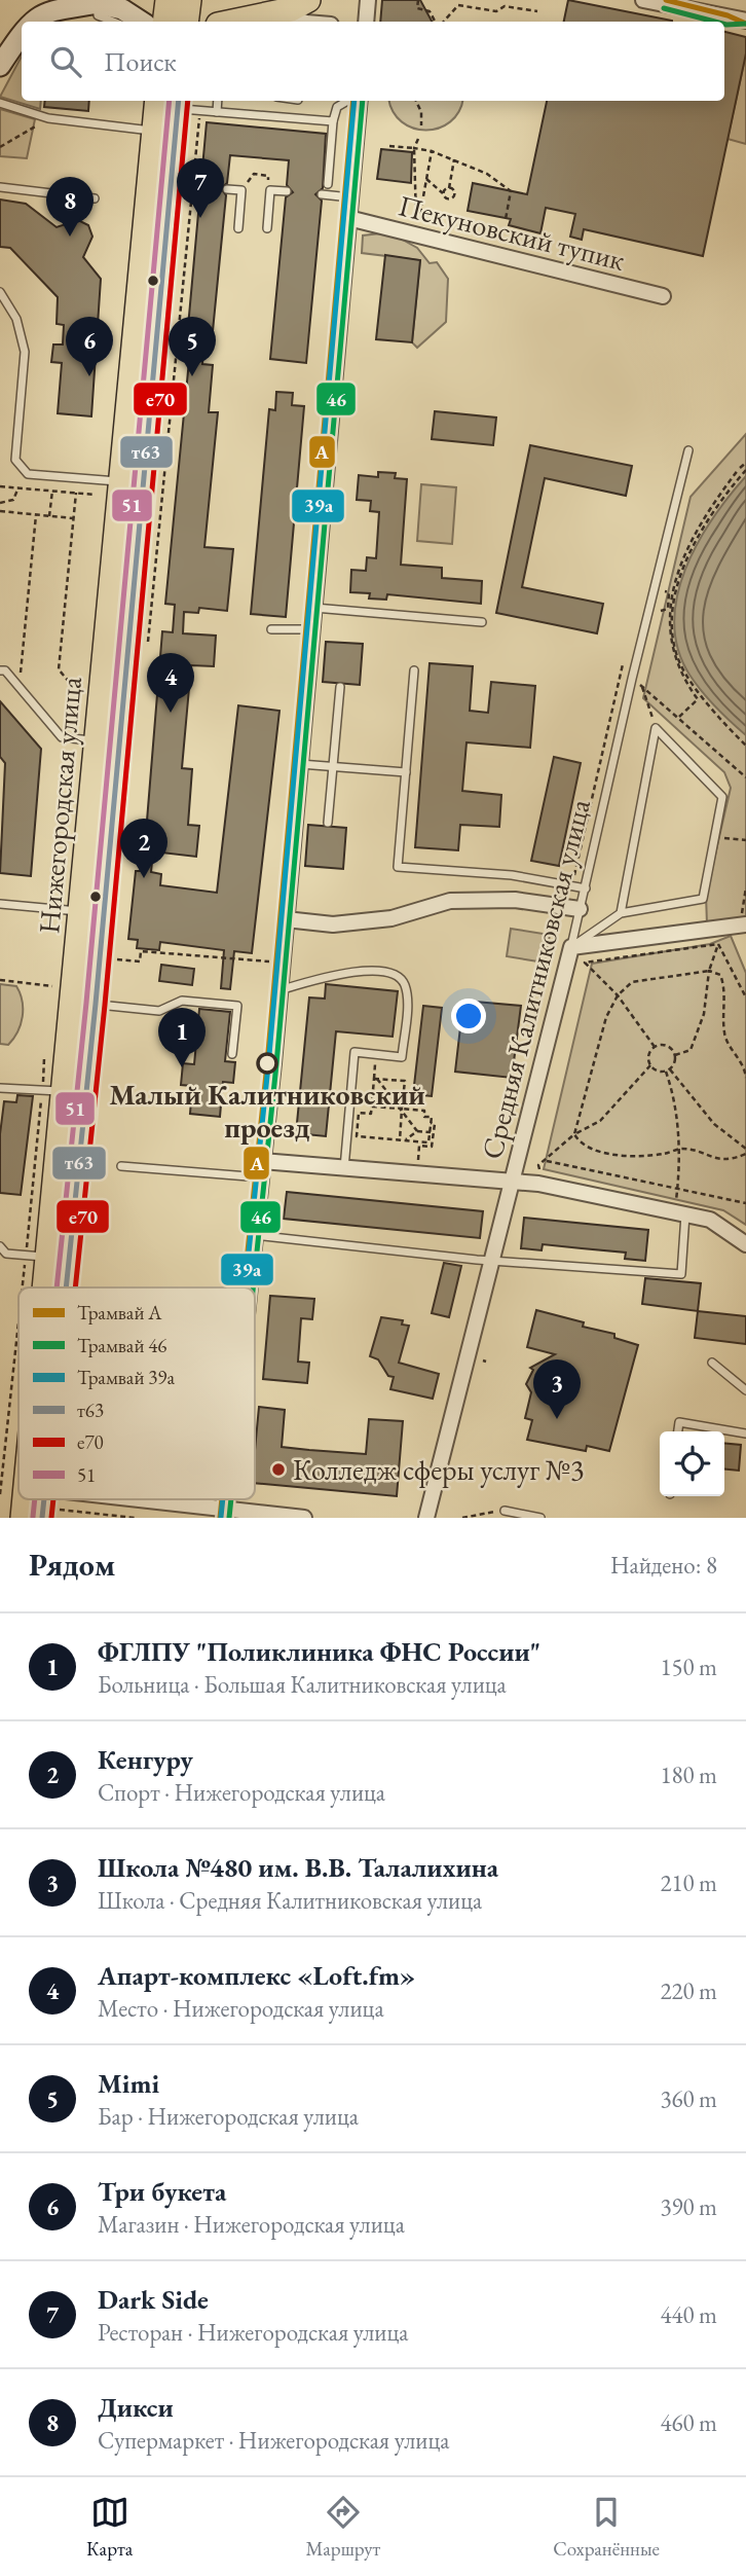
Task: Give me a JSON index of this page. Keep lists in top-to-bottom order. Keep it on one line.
{"streets":{"main road":["Нижегородская улица"],"street":["Пекуновский тупик","Средняя Калитниковская улица"]},"places":["Малый Калитниковский проезд","Колледж сферы услуг №3"],"lines":["tram line А","tram line 46","tram line 39а","transit line т63","transit line е70","transit line 51"],"legend":["Трамвай А","Трамвай 46","Трамвай 39а","т63","е70","51"],"page":{"search":"Поиск","pins":["7","8","5","6","4","2","1","3"],"heading":["Рядом","Найдено: 8"],"list":[{"mark":"1","name":"ФГЛПУ \"Поликлиника ФНС России\"","note":"Больница · Большая Калитниковская улица","value":"150 m"},{"mark":"2","name":"Кенгуру","note":"Спорт · Нижегородская улица","value":"180 m"},{"mark":"3","name":"Школа №480 им. В.В. Талалихина","note":"Школа · Средняя Калитниковская улица","value":"210 m"},{"mark":"4","name":"Апарт-комплекс «Loft.fm»","note":"Место · Нижегородская улица","value":"220 m"},{"mark":"5","name":"Mimi","note":"Бар · Нижегородская улица","value":"360 m"},{"mark":"6","name":"Три букета","note":"Магазин · Нижегородская улица","value":"390 m"},{"mark":"7","name":"Dark Side","note":"Ресторан · Нижегородская улица","value":"440 m"},{"mark":"8","name":"Дикси","note":"Супермаркет · Нижегородская улица","value":"460 m"}],"nav":["Карта","Маршрут","Сохранённые"]}}
